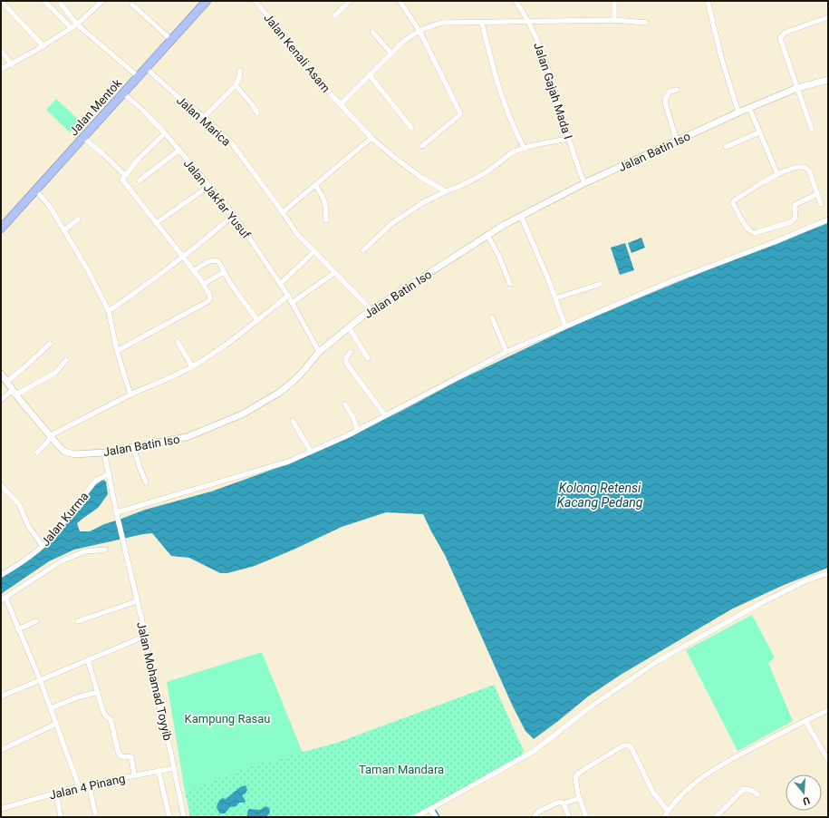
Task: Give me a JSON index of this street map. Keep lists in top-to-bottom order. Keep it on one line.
{"streets":{"highway":["Jalan Mentok"],"street":["Jalan Kenali Asam","Jalan Gajah Mada I","Jalan Marica","Jalan Batin Iso","Jalan Jakfar Yusuf","Jalan Kurma","Jalan Mohamad Toyyib","Jalan 4 Pinang"]},"crossings":[["Jalan Gajah Mada I","Jalan Batin Iso"],["Jalan Mentok","Jalan Marica"],["Jalan Mentok","Jalan Jakfar Yusuf"],["Jalan Batin Iso","Jalan Jakfar Yusuf"],["Jalan Mohamad Toyyib","Jalan 4 Pinang"]],"water":["Kolong Retensi Kacang Pedang"],"parks":["Kampung Rasau","Taman Mandara"],"north":"bottom"}
